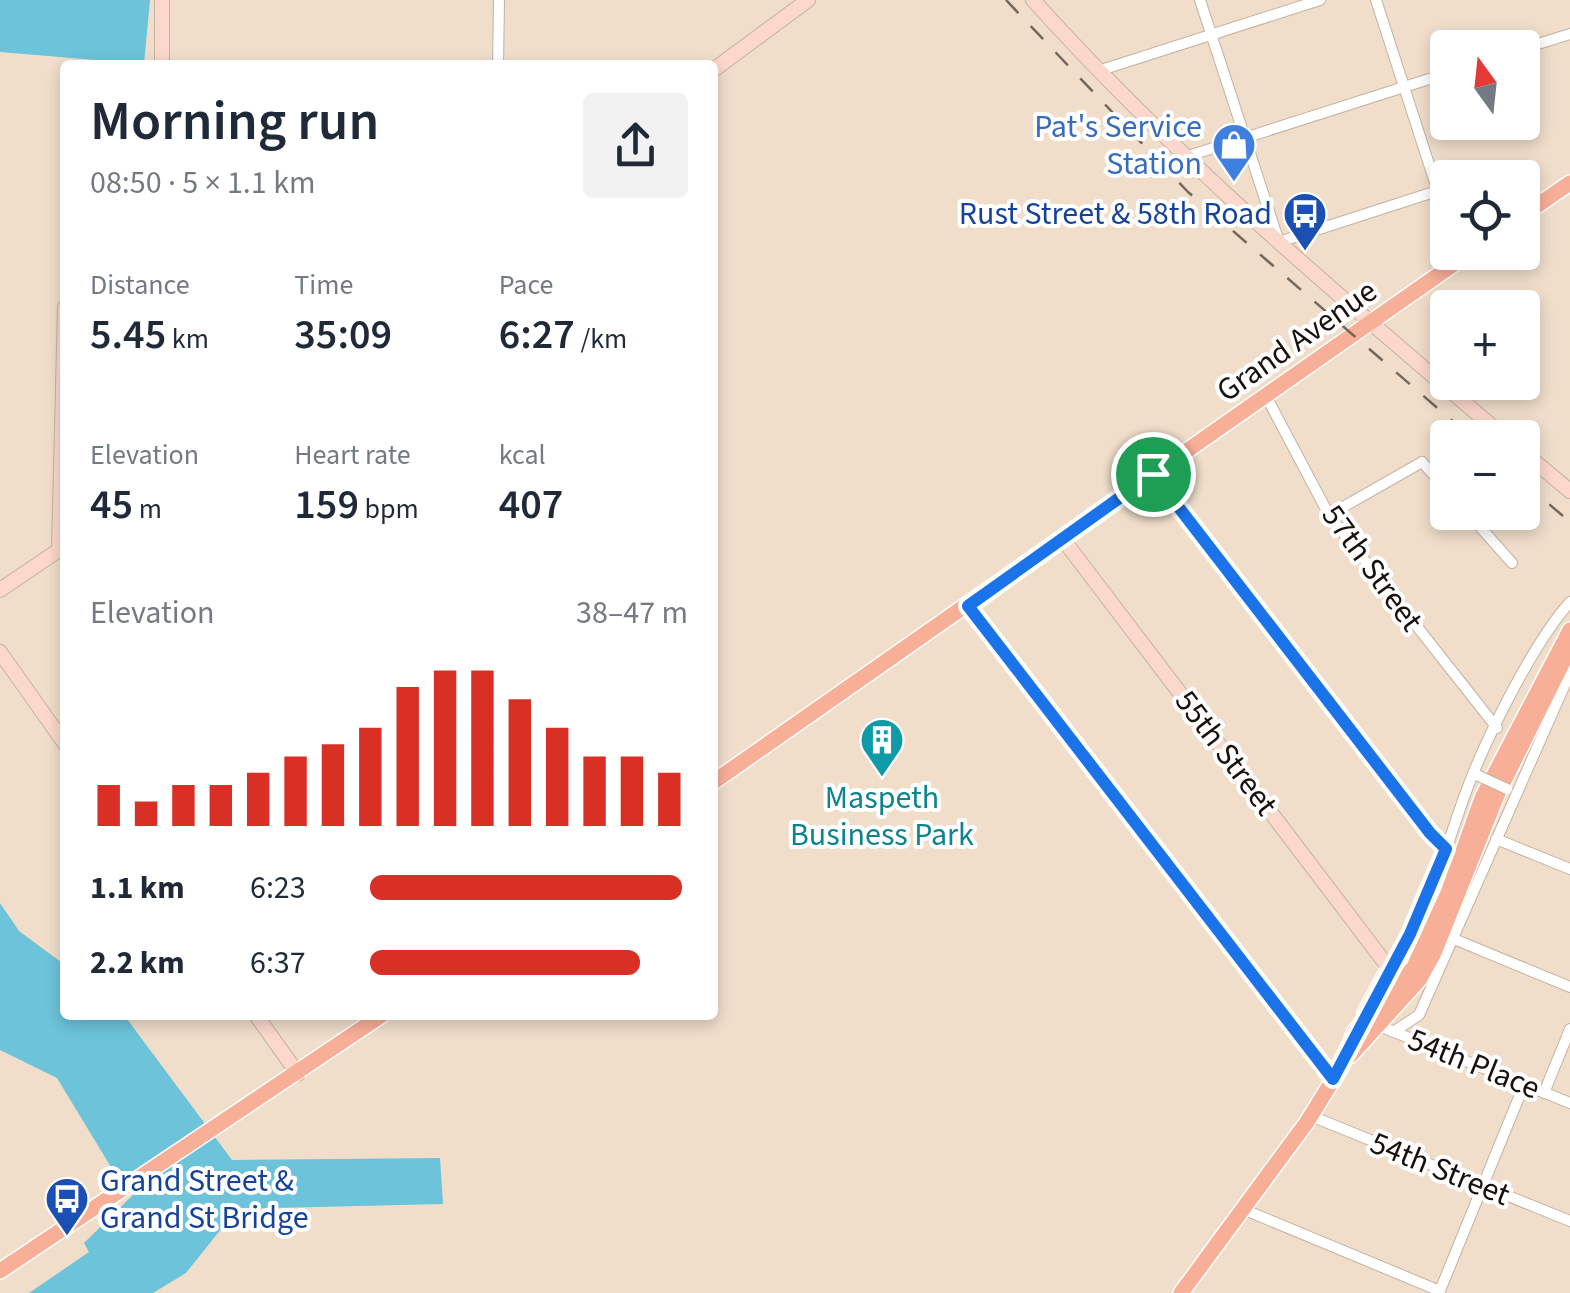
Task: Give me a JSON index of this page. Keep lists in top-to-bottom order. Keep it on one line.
{"streets":{"main road":["Grand Avenue","55th Street"],"street":["57th Street","54th Place","54th Street"]},"crossings":[["Grand Avenue","57th Street"],["Grand Avenue","55th Street"]],"places":{"shop":["Pat's Service Station"],"bus stop":["Rust Street & 58th Road","Grand Street & Grand St Bridge"],"building":["Maspeth Business Park"]},"north":"top","page":{"map_buttons":["+","−"],"heading":["Morning run","08:50 · 5 × 1.1 km"],"stats":[["Distance","5.45 km"],["Time","35:09"],["Pace","6:27 /km"],["Elevation","45 m"],["Heart rate","159 bpm"],["kcal","407"]],"chart":["Elevation","38–47 m"],"list":[{"name":"1.1 km","note":"6:23"},{"name":"2.2 km","note":"6:37"}]}}
